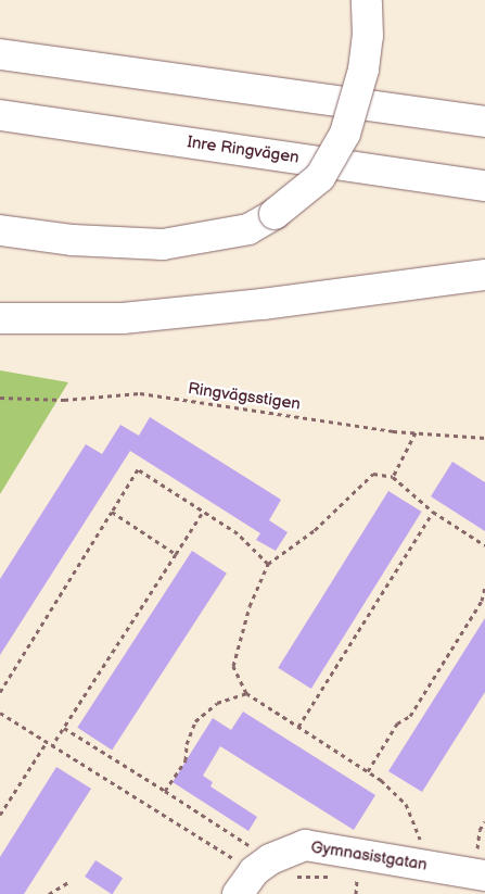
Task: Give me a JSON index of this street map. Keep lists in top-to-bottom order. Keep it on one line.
{"streets":{"main road":["Inre Ringvägen","Gymnasistgatan"],"path":["Ringvägsstigen"]}}
